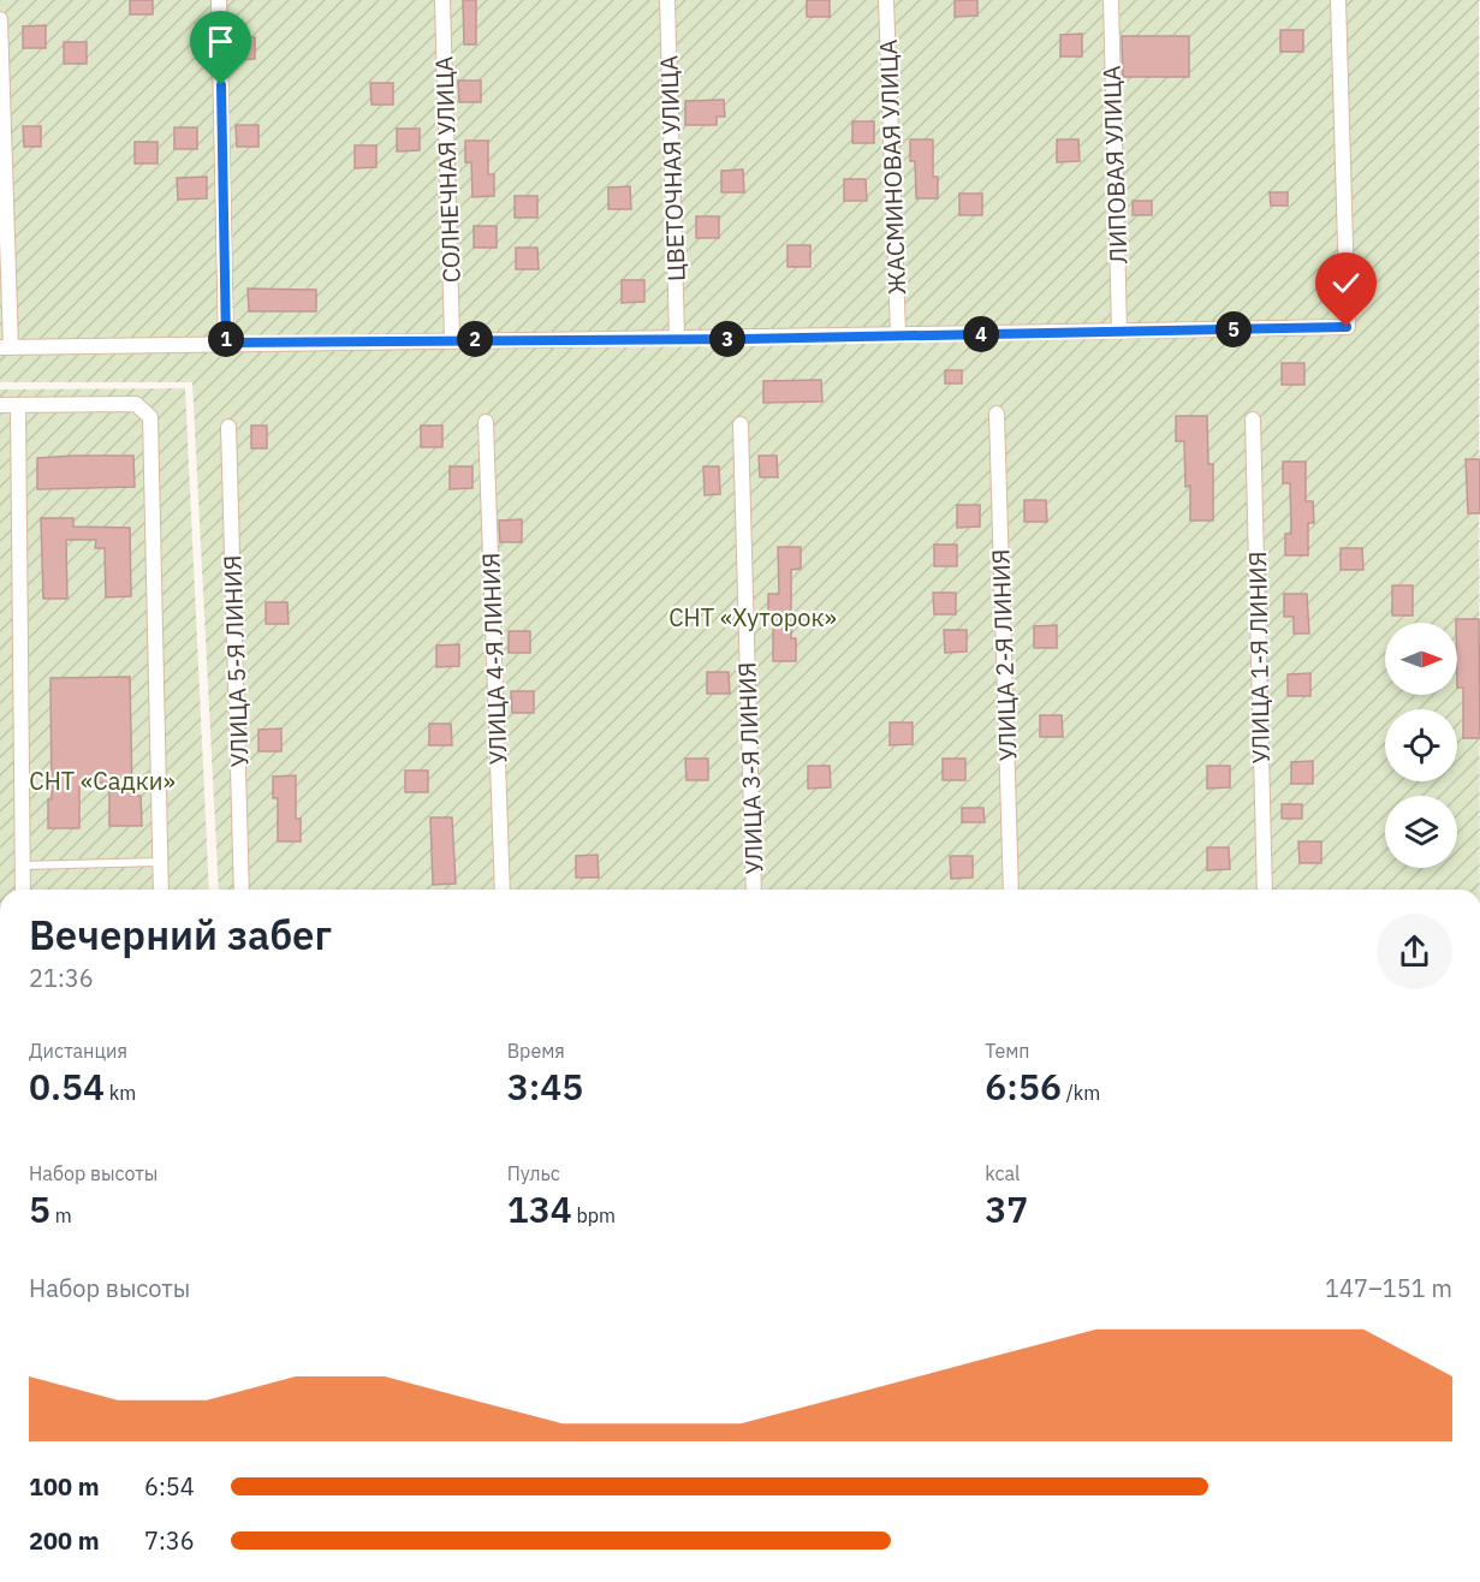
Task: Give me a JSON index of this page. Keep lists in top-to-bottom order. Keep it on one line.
{"streets":{"street":["ЛИПОВАЯ УЛИЦА","ЖАСМИНОВАЯ УЛИЦА","ЦВЕТОЧНАЯ УЛИЦА","СОЛНЕЧНАЯ УЛИЦА","УЛИЦА 2-Я ЛИНИЯ","УЛИЦА 1-Я ЛИНИЯ","УЛИЦА 4-Я ЛИНИЯ","УЛИЦА 5-Я ЛИНИЯ","УЛИЦА 3-Я ЛИНИЯ"]},"parks":["СНТ «Хуторок»","СНТ «Садки»"],"north":"right","page":{"pins":["5","4","1","2","3"],"heading":["Вечерний забег","21:36"],"stats":[["Дистанция","0.54 km"],["Время","3:45"],["Темп","6:56 /km"],["Набор высоты","5 m"],["Пульс","134 bpm"],["kcal","37"]],"chart":["Набор высоты","147–151 m"],"list":[{"name":"100 m","note":"6:54"},{"name":"200 m","note":"7:36"}]}}
